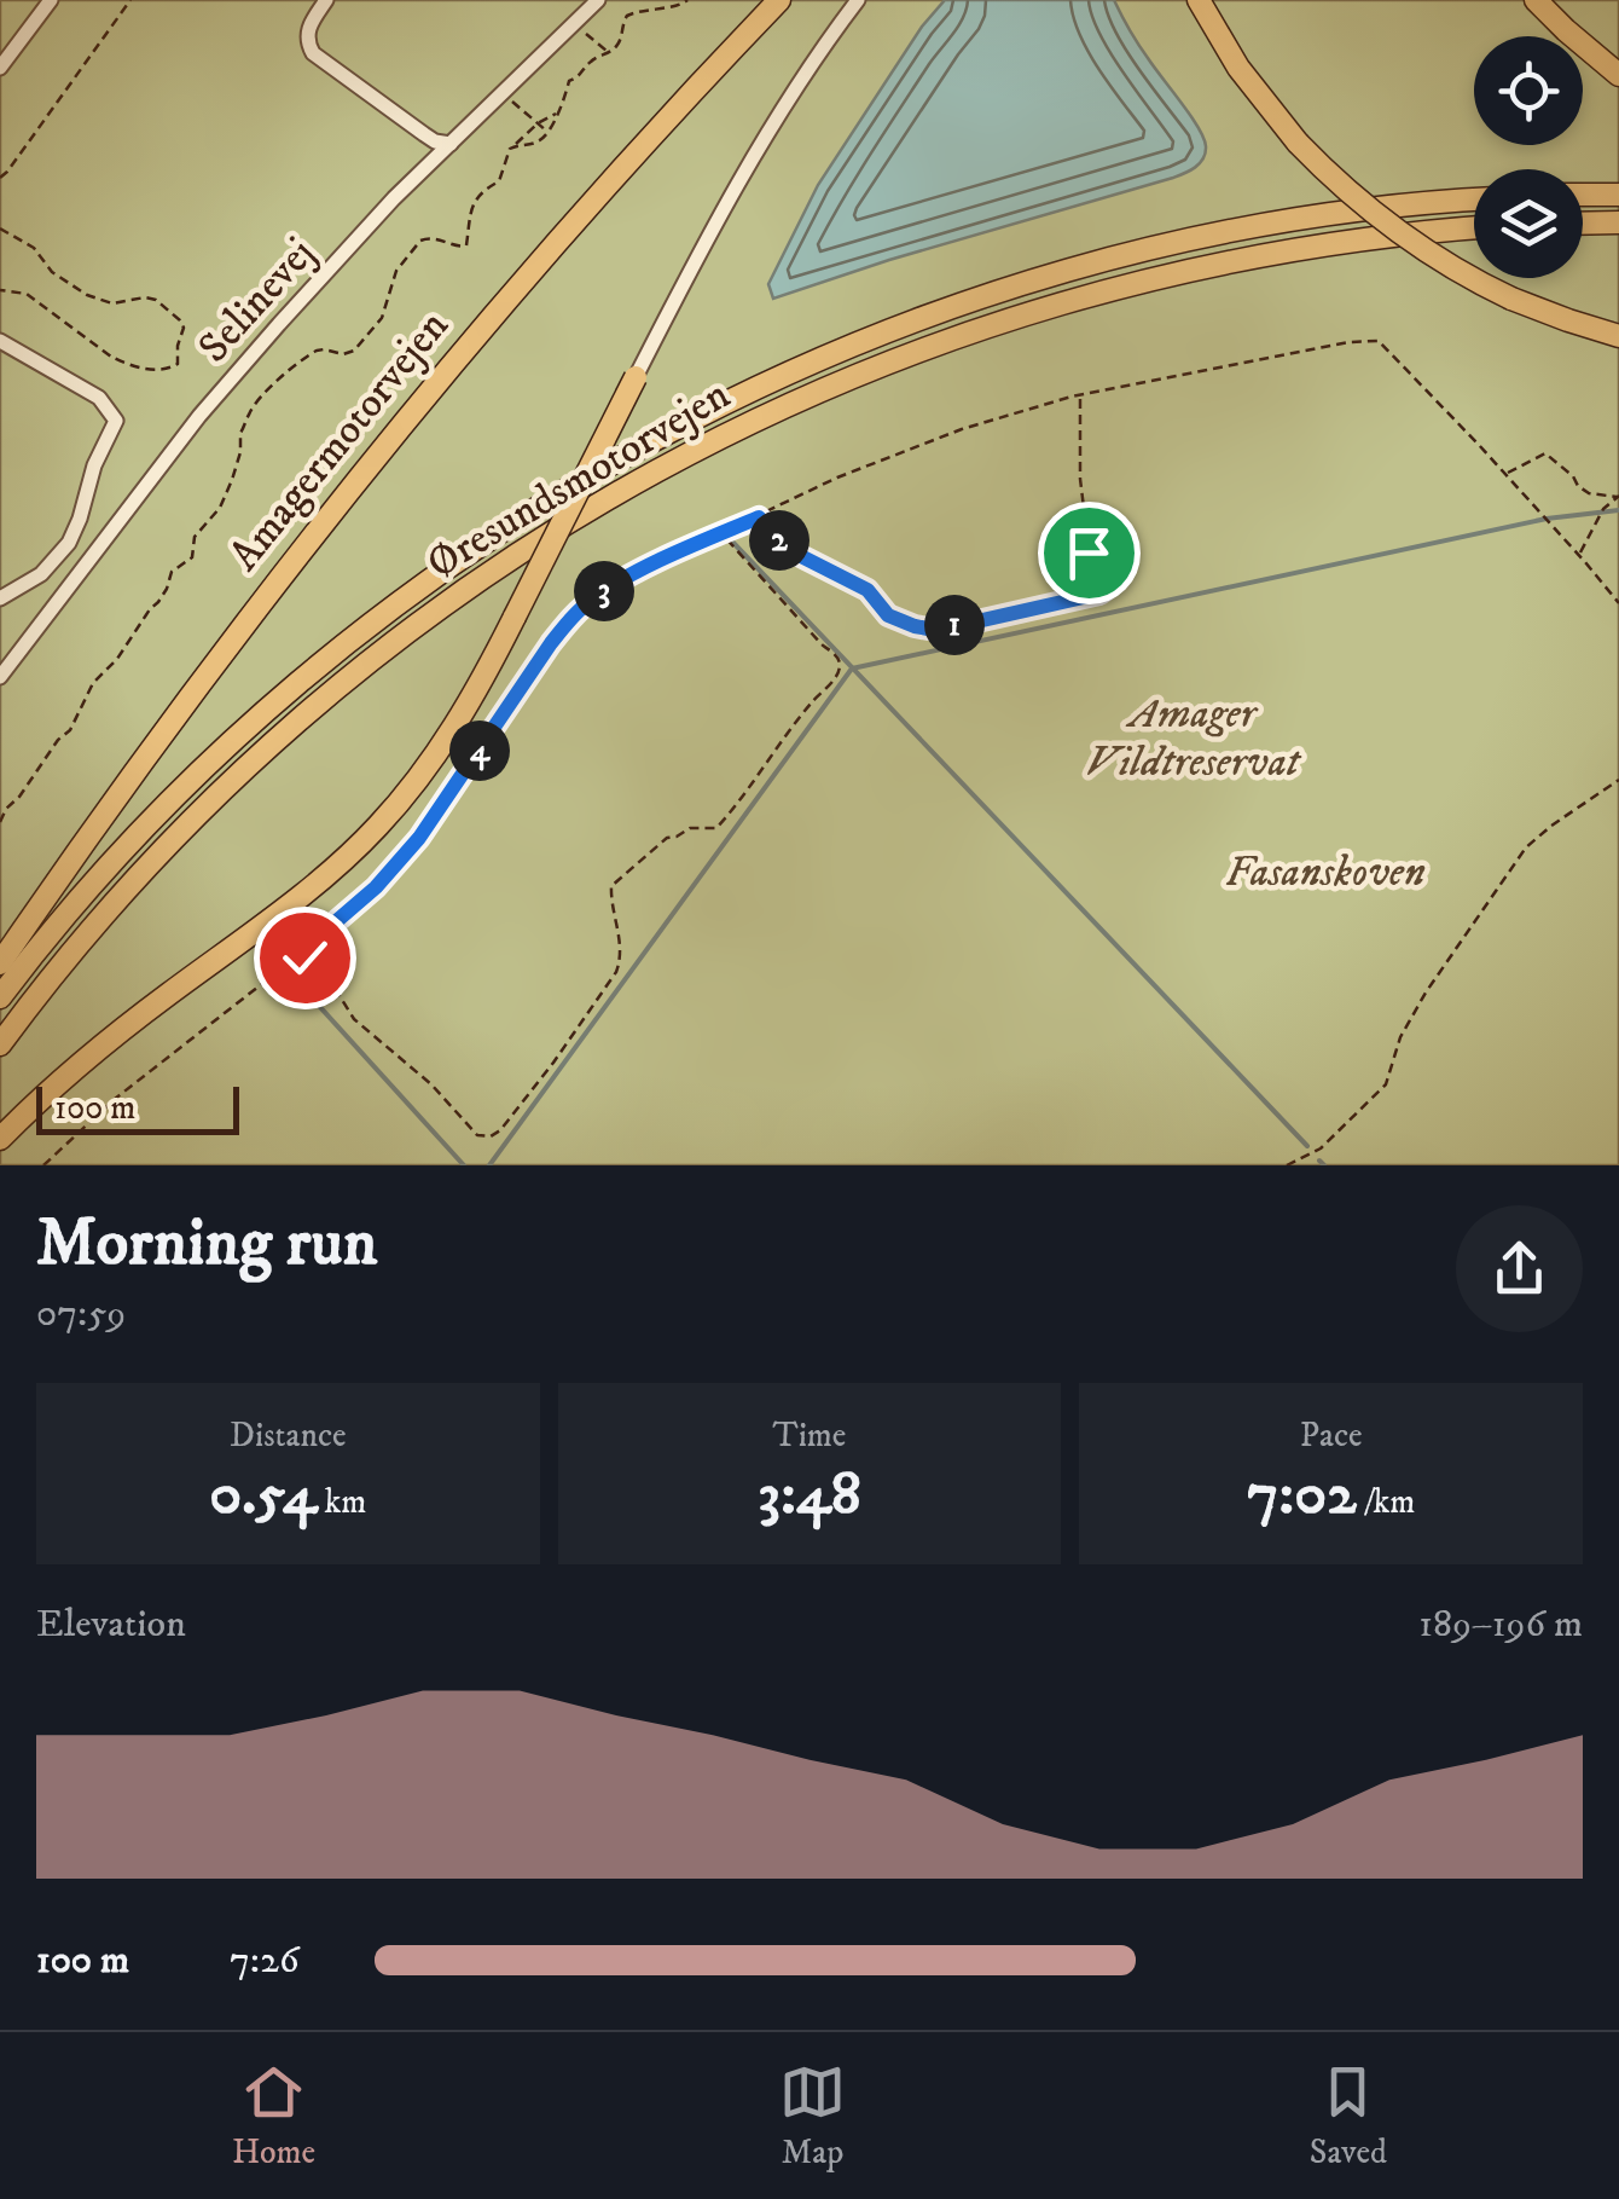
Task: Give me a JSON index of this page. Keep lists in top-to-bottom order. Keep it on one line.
{"streets":{"highway":["Amagermotorvejen","Øresundsmotorvejen"],"street":["Selinevej"]},"parks":["Amager Vildtreservat","Fasanskoven"],"scale_bar":"100 m","page":{"pins":["2","3","1","4"],"scale":"100 m","heading":["Morning run","07:59"],"stats":[["Distance","0.54 km"],["Time","3:48"],["Pace","7:02 /km"]],"chart":["Elevation","189–196 m"],"list":[{"name":"100 m","note":"7:26"}],"tabs":["Home","Map","Saved"]}}
